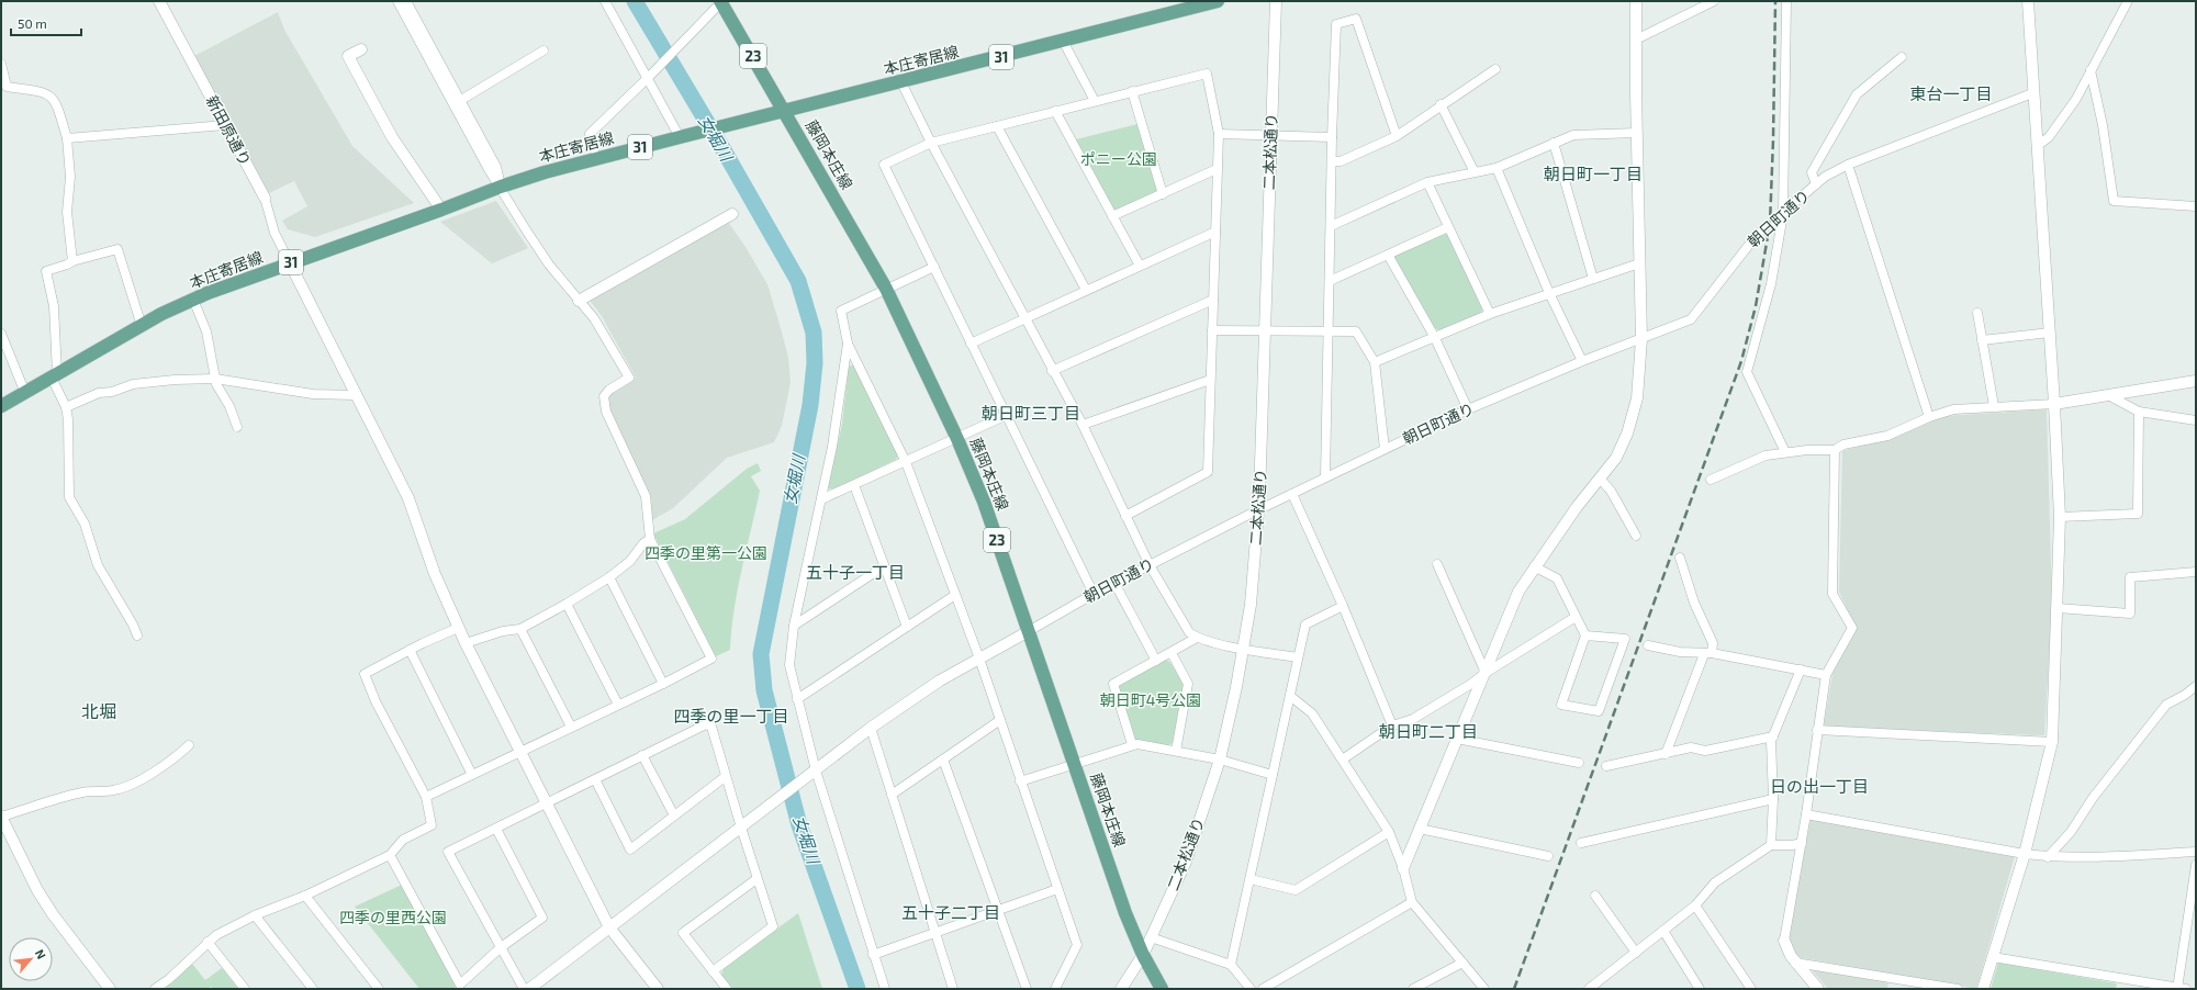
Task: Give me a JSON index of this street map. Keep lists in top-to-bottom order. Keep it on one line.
{"streets":{"main road":["23","31","本庄寄居線","藤岡本庄線"],"street":["新田原通り","二本松通り","朝日町通り"]},"crossings":[["本庄寄居線","新田原通り"],["本庄寄居線","藤岡本庄線"],["二本松通り","藤岡本庄線"],["二本松通り","朝日町通り"],["藤岡本庄線","朝日町通り"]],"districts":["東台一丁目","朝日町一丁目","朝日町三丁目","五十子一丁目","北堀","四季の里一丁目","朝日町二丁目","日の出一丁目","五十子二丁目"],"water":["女堀川"],"parks":["ポニー公園","四季の里第一公園","朝日町4号公園","四季の里西公園"],"scale_bar":"50 m","north":"top right"}
